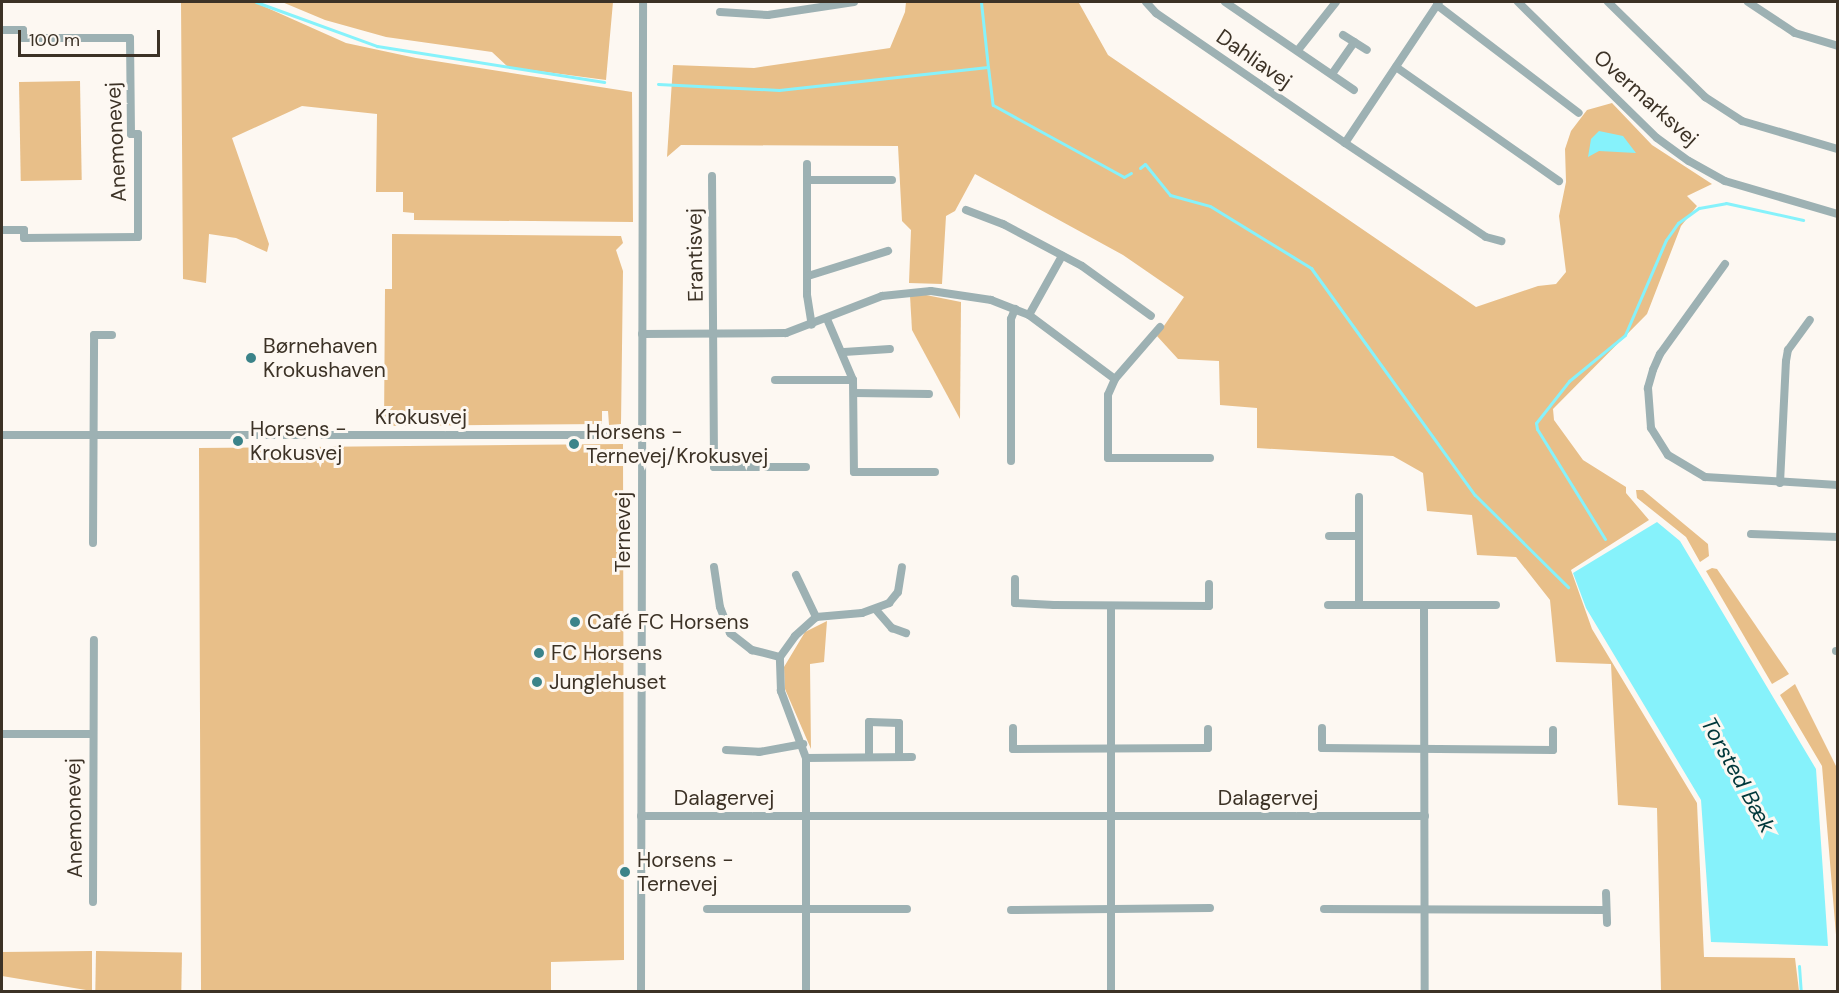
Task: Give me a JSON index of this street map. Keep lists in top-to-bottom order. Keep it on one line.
{"streets":{"street":["Dahliavej","Overmarksvej","Anemonevej","Erantisvej","Krokusvej","Ternevej","Dalagervej"]},"crossings":[["Erantisvej","Ternevej"],["Krokusvej","Ternevej"],["Ternevej","Dalagervej"]],"water":["Torsted Bæk"],"places":["Børnehaven Krokushaven","Horsens - Krokusvej","Horsens - Ternevej/Krokusvej","Café FC Horsens","FC Horsens","Junglehuset","Horsens - Ternevej"],"scale_bar":"100 m"}
